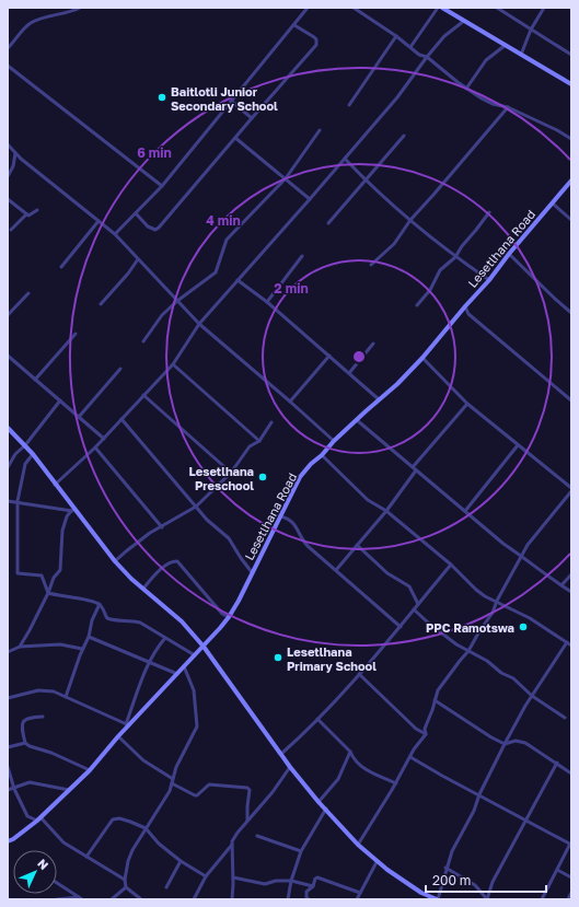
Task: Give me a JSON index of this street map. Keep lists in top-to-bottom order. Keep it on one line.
{"streets":{"street":["Lesetlhana Road"]},"places":["Baitlotli Junior Secondary School","Lesetlhana Preschool","PPC Ramotswa","Lesetlhana Primary School"],"scale_bar":"200 m","north":"top right","rings":["6 min","4 min","2 min"]}
